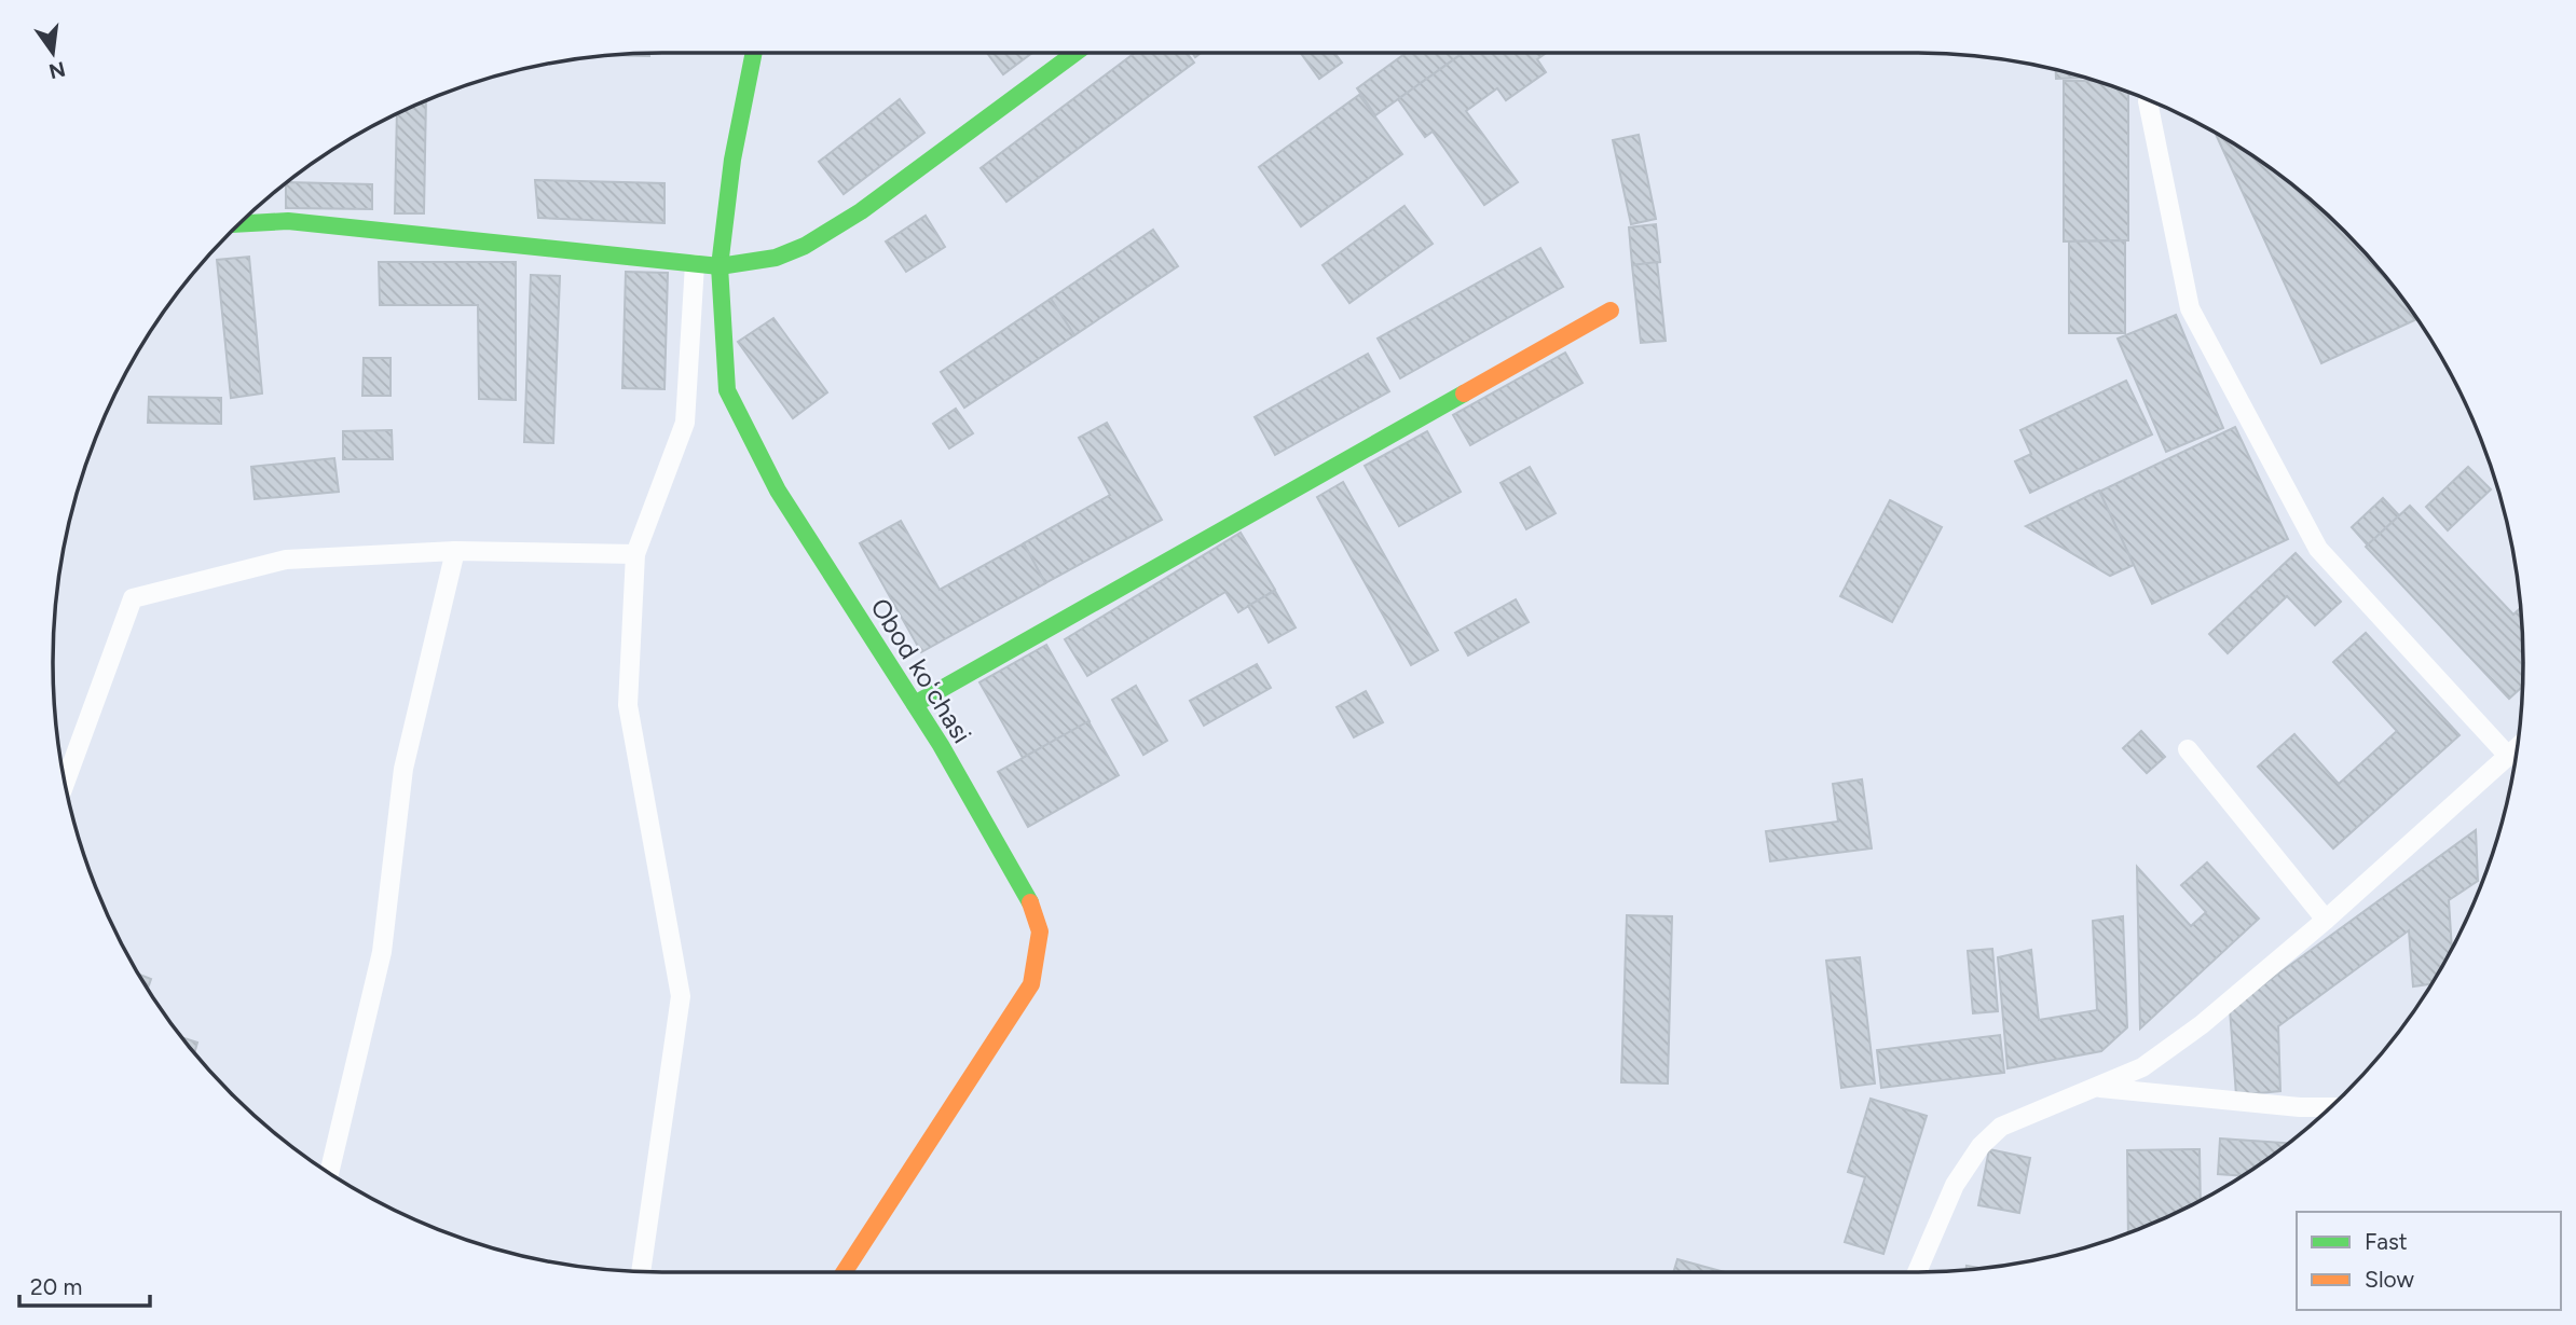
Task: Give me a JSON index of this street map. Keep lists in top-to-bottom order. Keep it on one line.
{"streets":{"street":["Obod koʻchasi"]},"legend":["Fast","Slow"],"scale_bar":"20 m","north":"bottom"}
